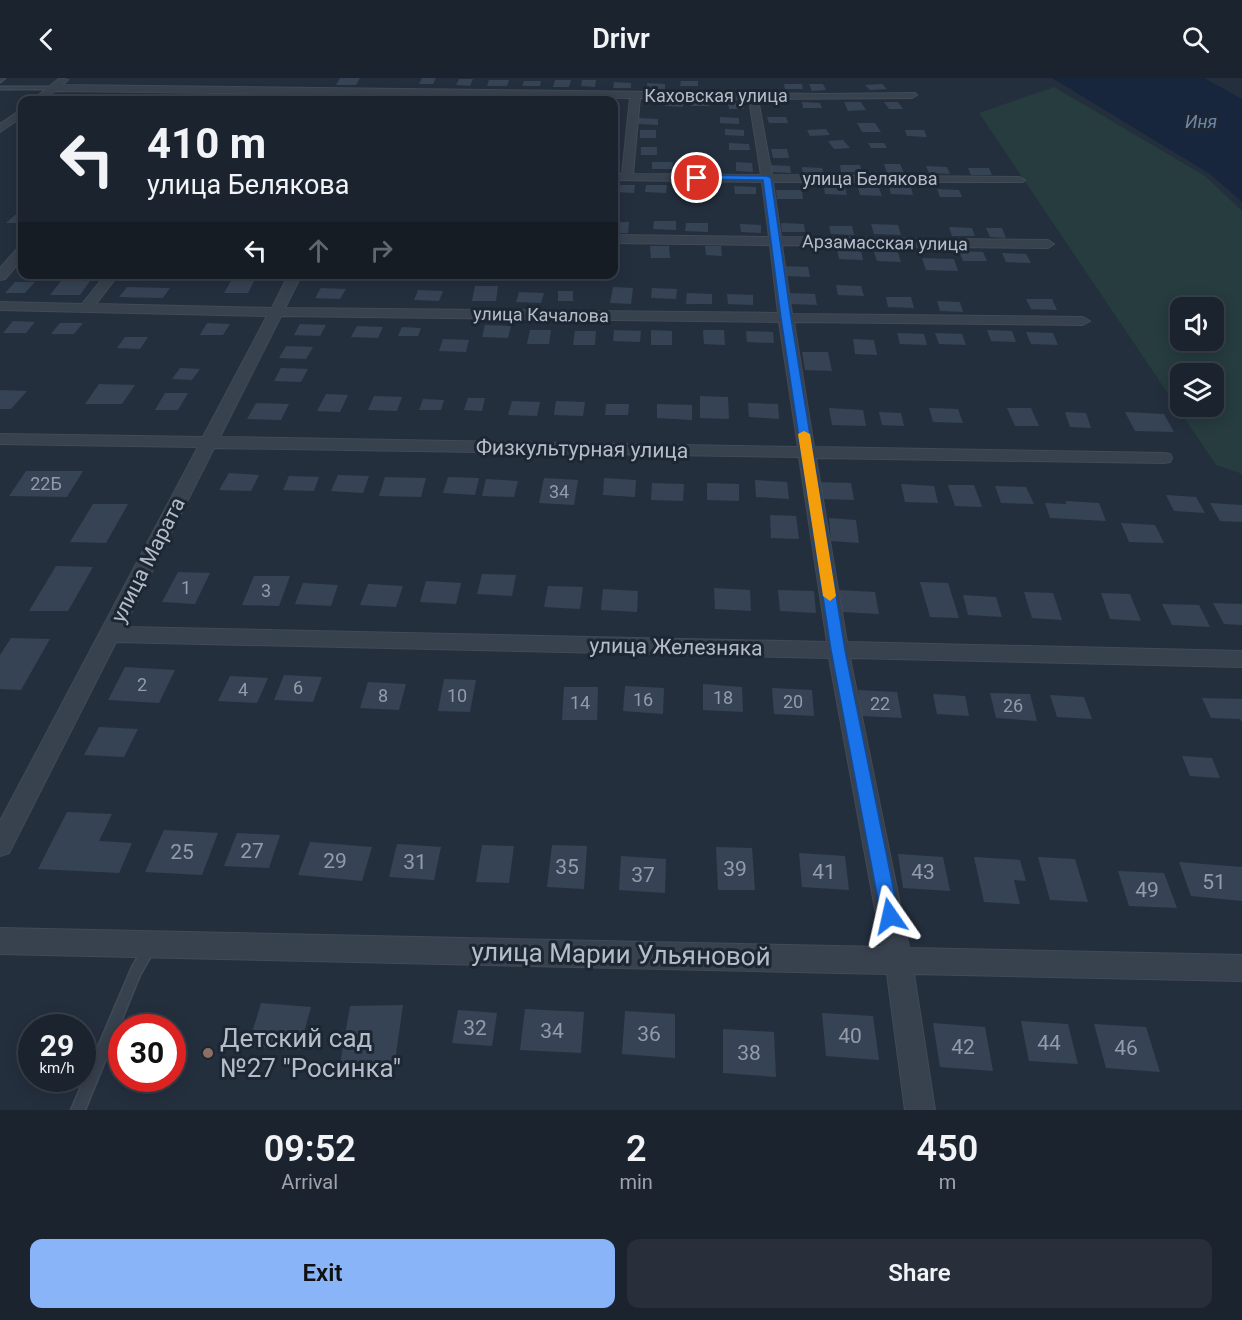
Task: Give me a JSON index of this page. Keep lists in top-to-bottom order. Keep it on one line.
{"streets":{"street":["Каховская улица","улица Белякова","Арзамасская улица","улица Качалова","Физкультурная улица","улица Марата","улица Железняка","улица Марии Ульяновой"]},"crossings":[["улица Качалова","улица Марата"],["Физкультурная улица","улица Марата"],["улица Марата","улица Железняка"]],"water":["Иня"],"places":["Детский сад №27 \"Росинка\""],"house_numbers":["22Б","34","1","3","2","6","4","8","10","18","16","20","14","22","26","27","25","29","31","35","39","41","43","37","51","49","32","34","36","40","44","42","46","38"],"page":{"header":"Drivr","turn":["410 m","улица Белякова"],"speed":"29 km/h","limit":"30","eta":["09:52","Arrival","2","min","450","m"],"buttons":["Exit","Share"]}}
